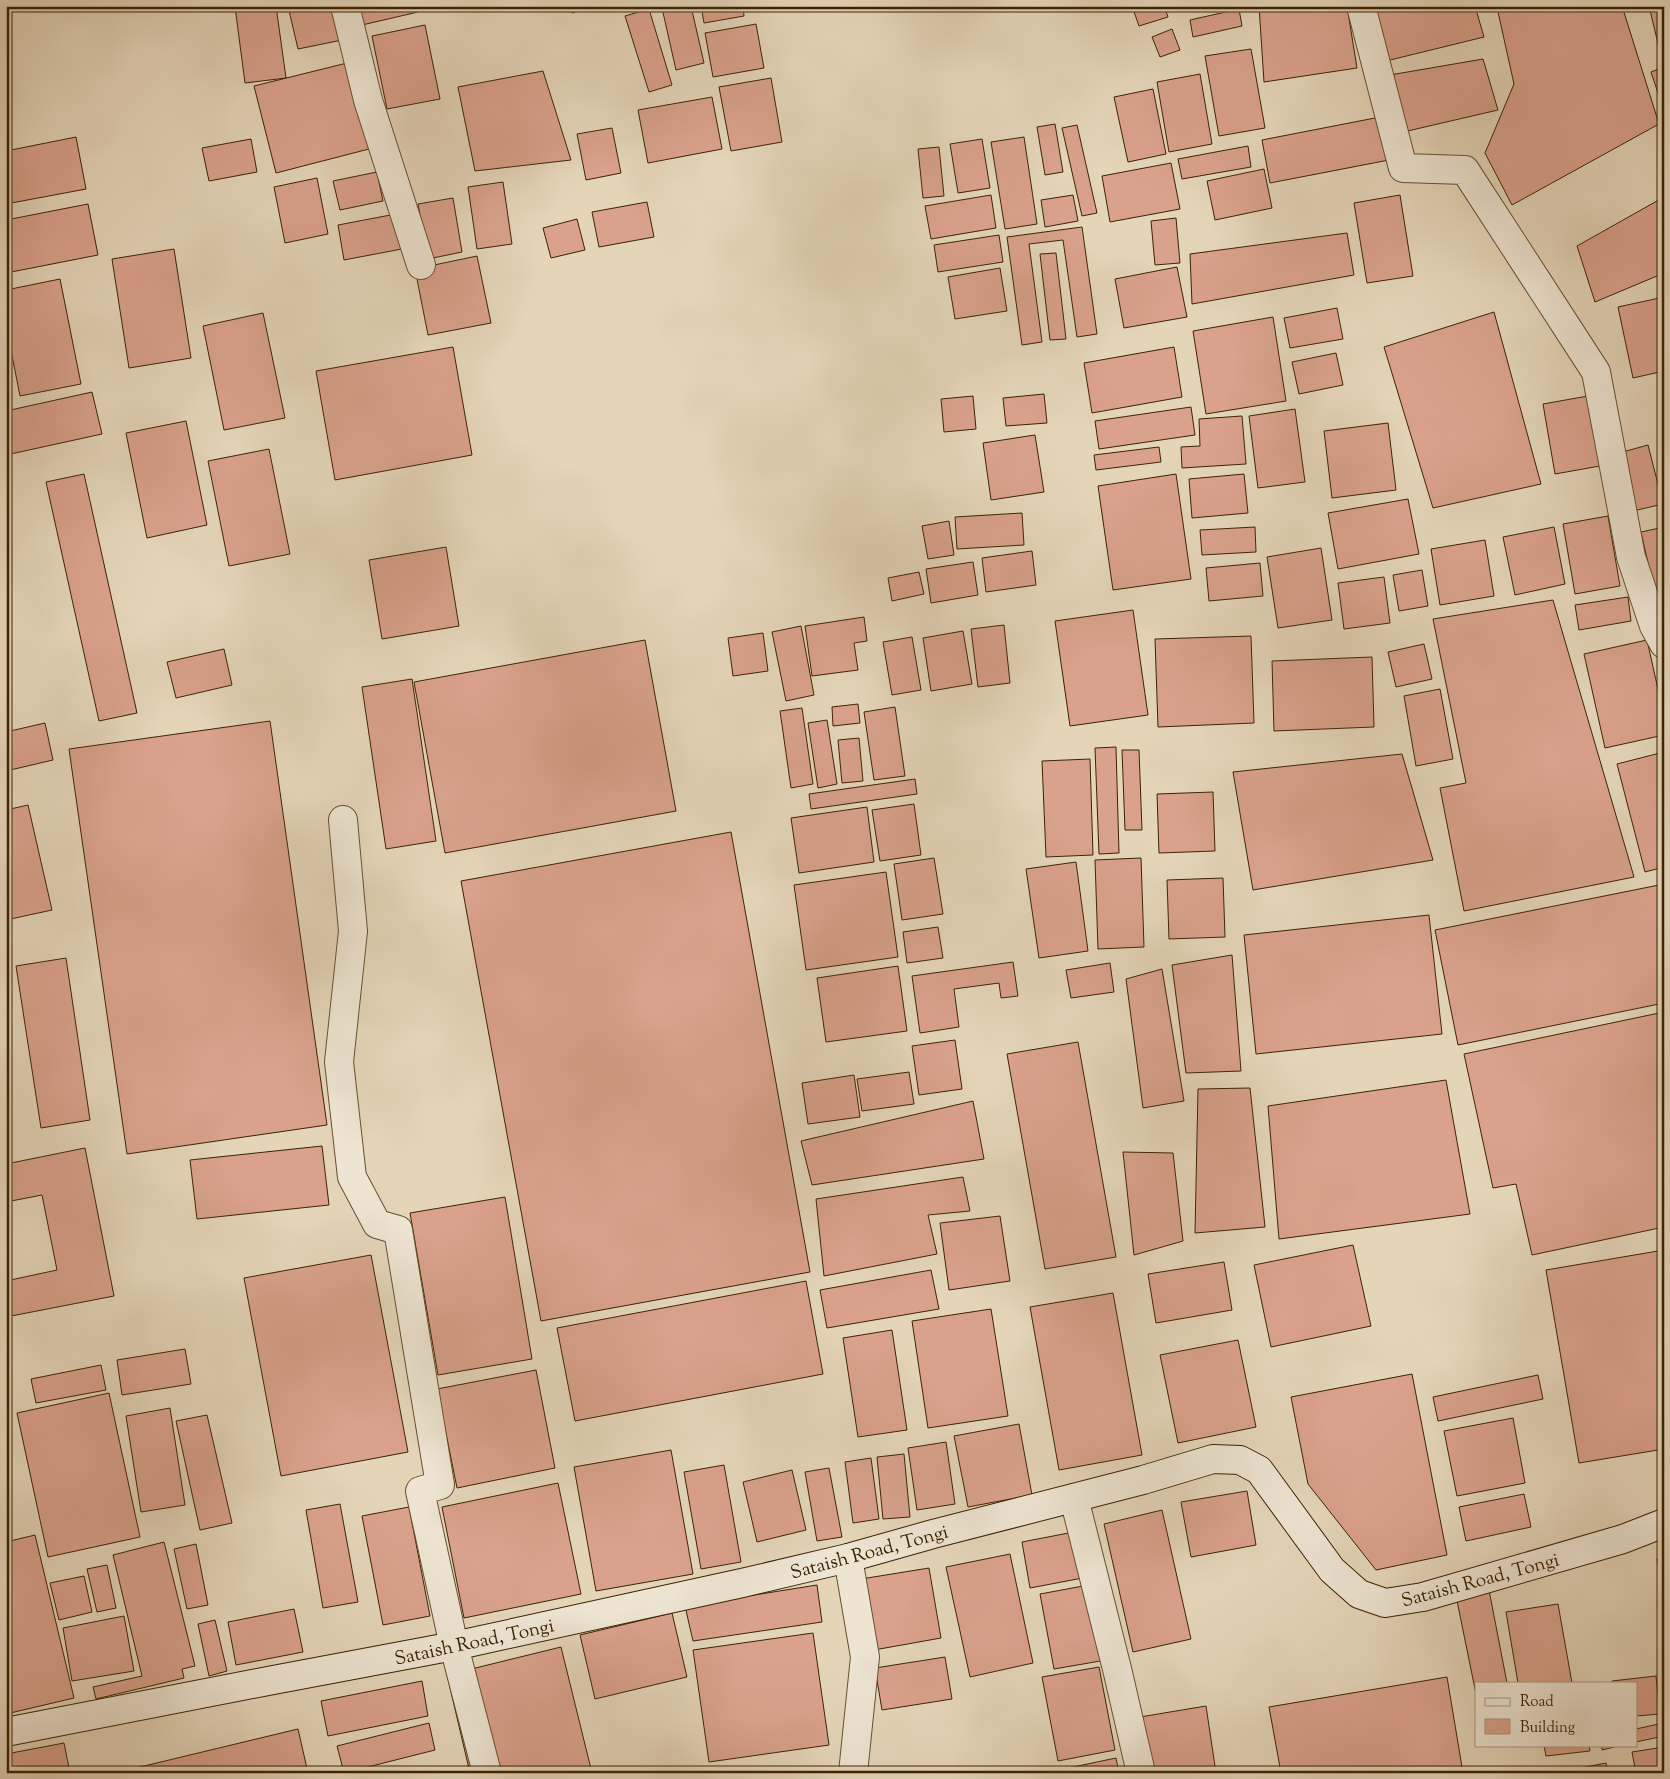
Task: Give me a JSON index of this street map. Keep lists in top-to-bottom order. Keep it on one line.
{"streets":{"street":["Sataish Road, Tongi"]},"legend":["Road","Building"]}
